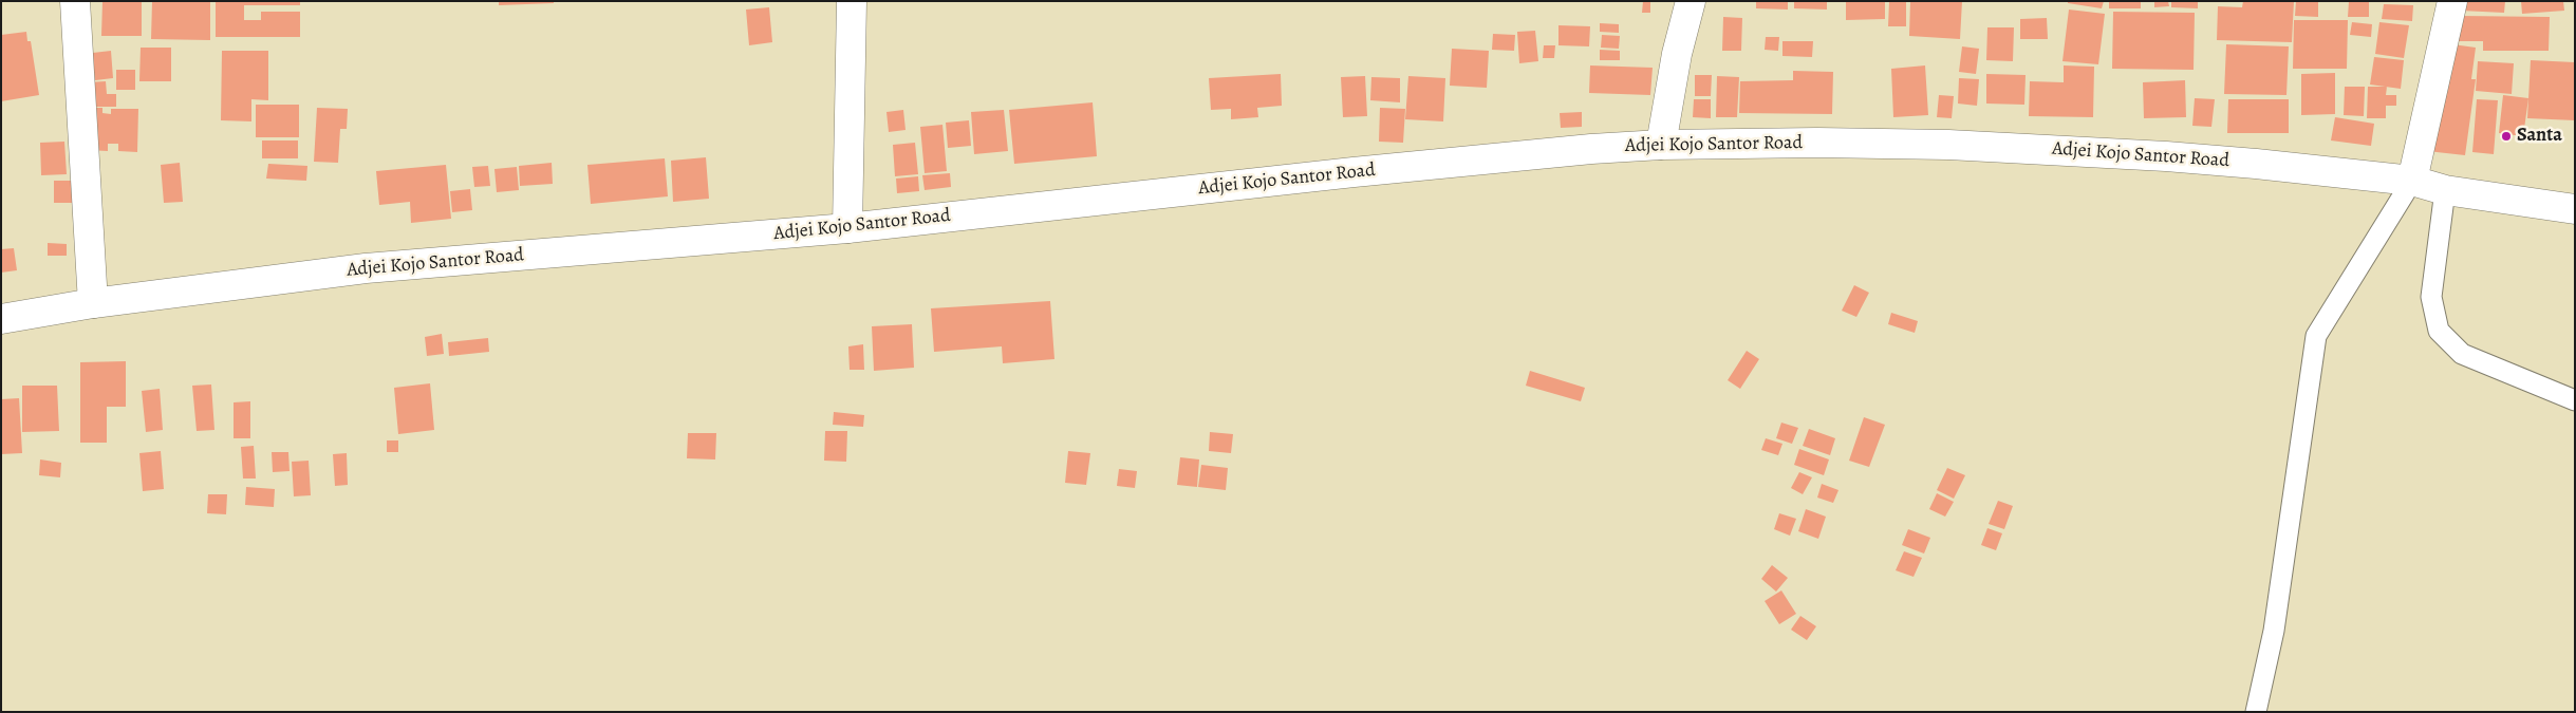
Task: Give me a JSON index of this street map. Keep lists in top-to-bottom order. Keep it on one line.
{"streets":{"street":["Adjei Kojo Santor Road"]},"places":["Santa"]}
